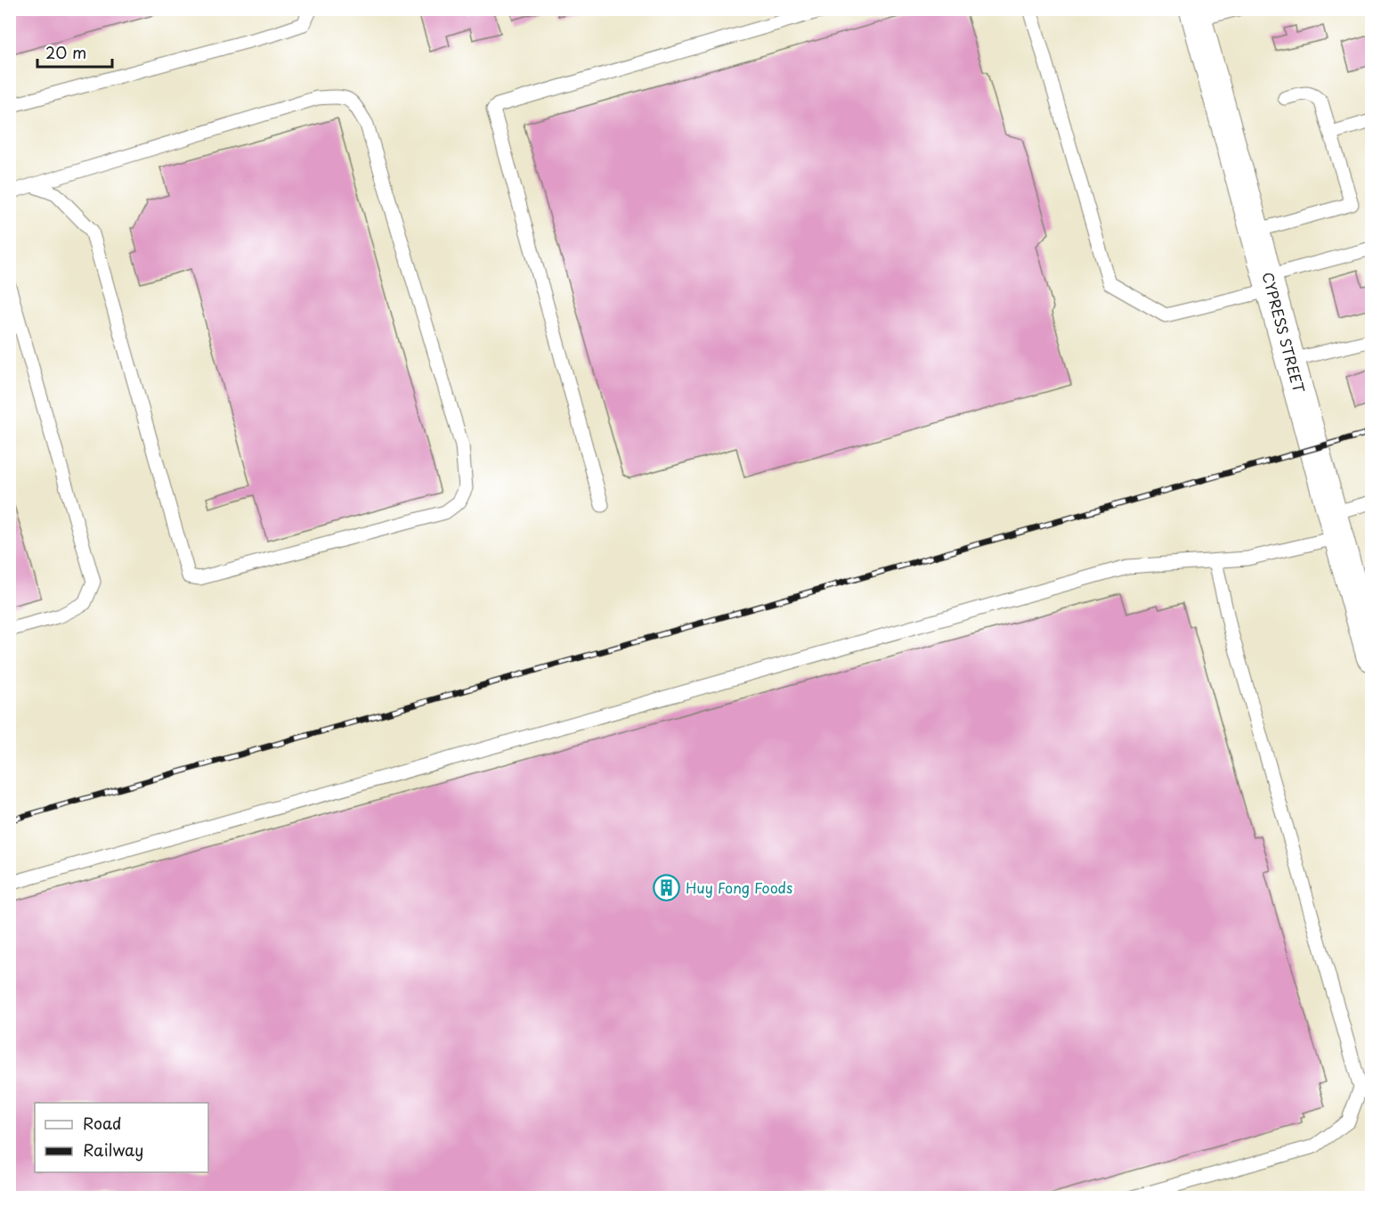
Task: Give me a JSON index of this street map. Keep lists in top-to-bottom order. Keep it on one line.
{"streets":{"street":["CYPRESS STREET"]},"places":{"building":["Huy Fong Foods"]},"legend":["Road","Railway"],"scale_bar":"20 m"}
